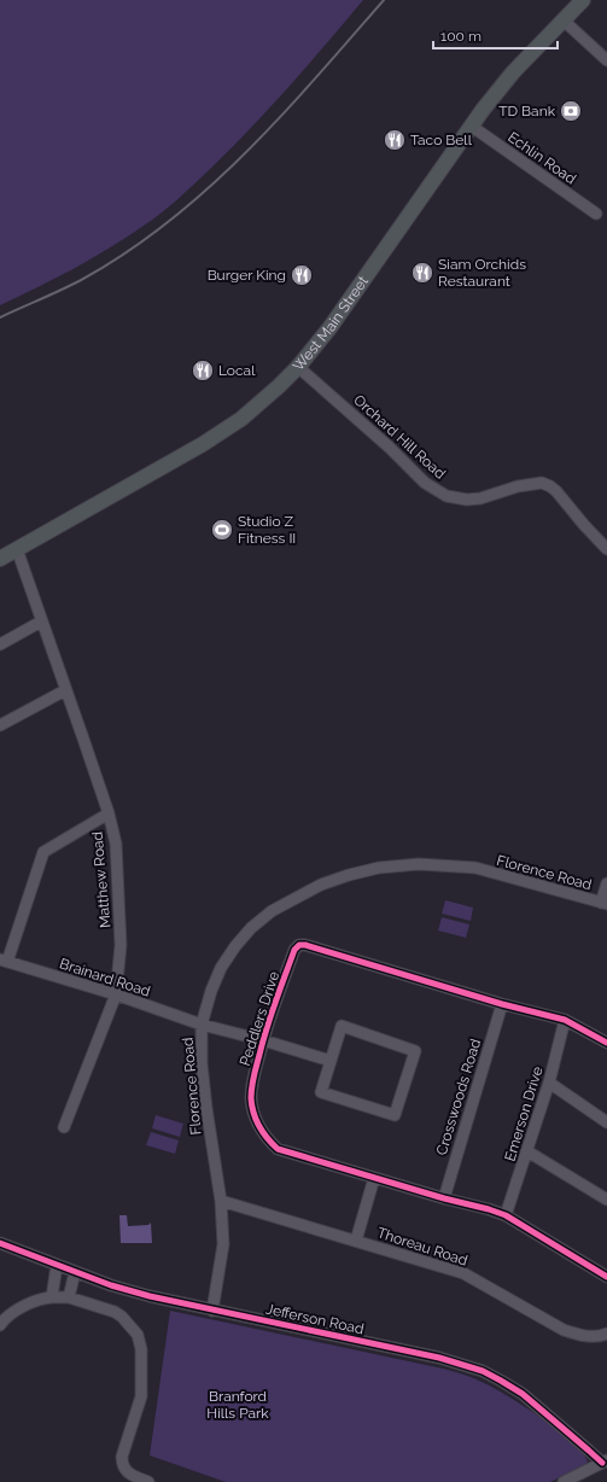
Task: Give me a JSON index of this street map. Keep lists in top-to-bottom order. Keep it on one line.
{"streets":{"main road":["West Main Street"],"street":["Echlin Road","Orchard Hill Road","Florence Road","Matthew Road","Brainard Road","Peddlers Drive","Crosswoods Road","Emerson Drive","Thoreau Road","Jefferson Road"]},"crossings":[["Echlin Road","West Main Street"],["West Main Street","Orchard Hill Road"],["West Main Street","Matthew Road"],["Florence Road","Brainard Road"],["Florence Road","Peddlers Drive"],["Florence Road","Thoreau Road"],["Florence Road","Jefferson Road"],["Matthew Road","Brainard Road"],["Brainard Road","Peddlers Drive"],["Peddlers Drive","Crosswoods Road"],["Peddlers Drive","Emerson Drive"]],"parks":["Branford Hills Park"],"places":{"bank":["TD Bank"],"restaurant":["Taco Bell","Siam Orchids Restaurant","Burger King","Local"],"sports":["Studio Z Fitness II"]},"scale_bar":"100 m"}
